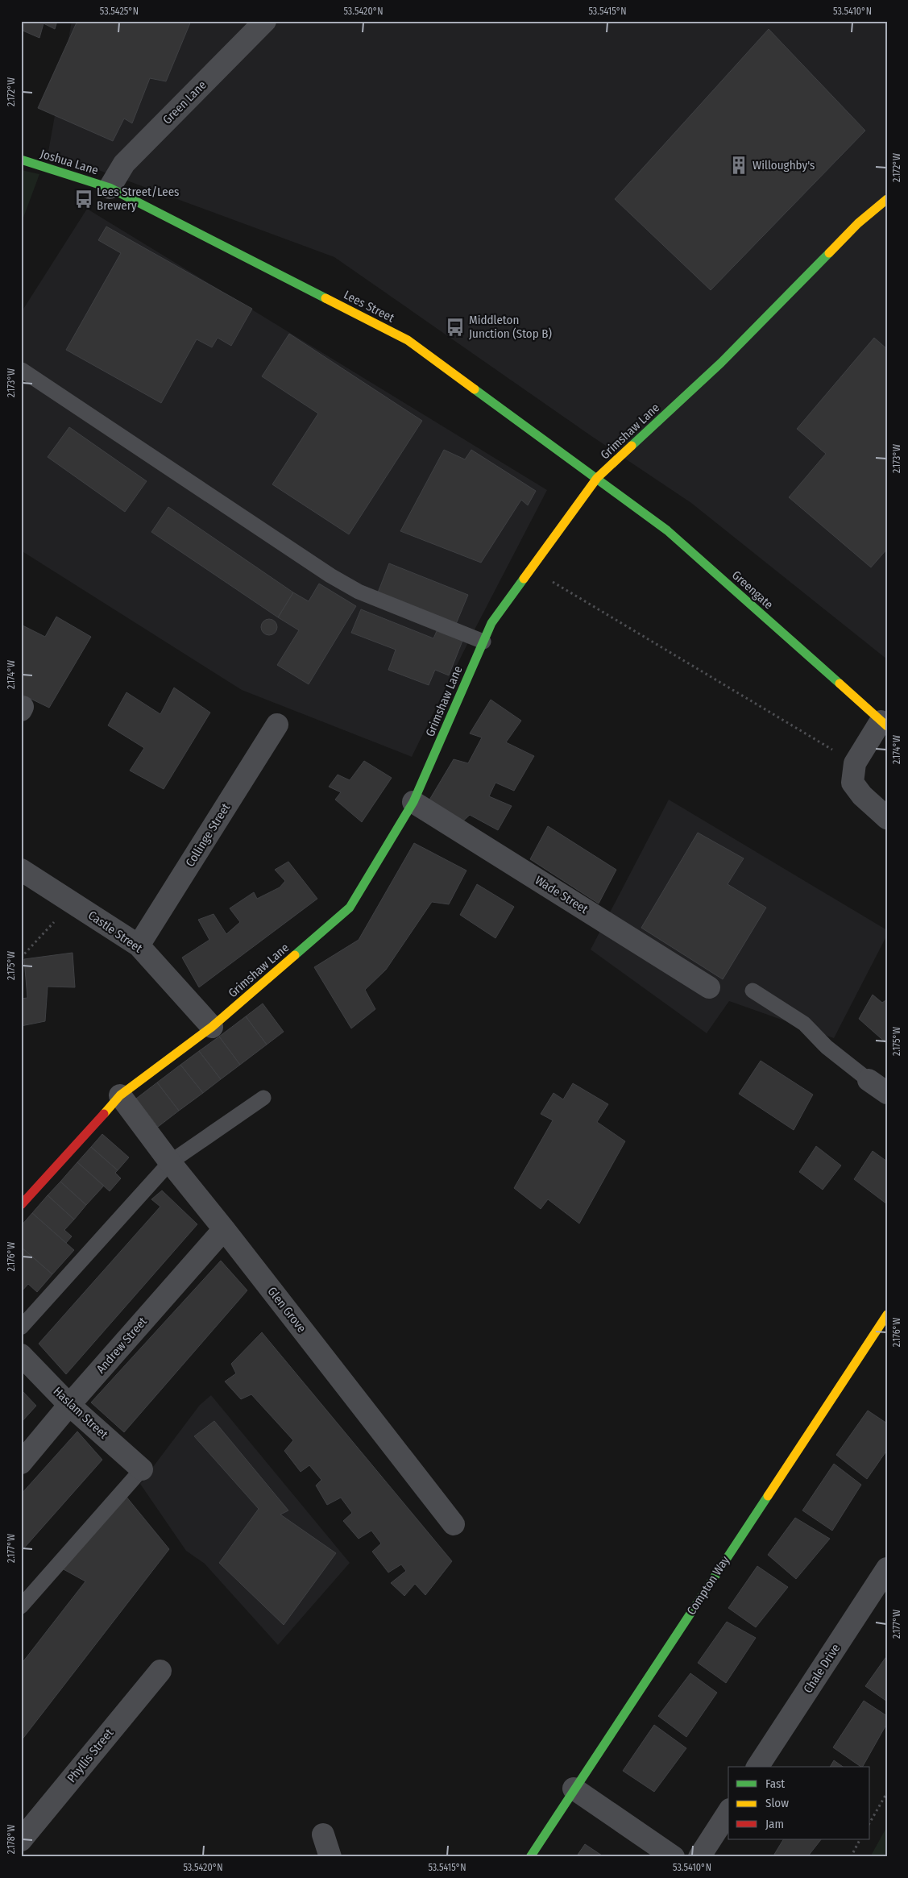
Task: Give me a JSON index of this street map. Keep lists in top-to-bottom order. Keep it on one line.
{"streets":{"main road":["Joshua Lane","Lees Street","Grimshaw Lane","Greengate","Compton Way"],"street":["Green Lane","Collinge Street","Wade Street","Castle Street","Glen Grove","Andrew Street","Haslam Street","Chale Drive","Phyllis Street"]},"crossings":[["Green Lane","Joshua Lane"],["Green Lane","Lees Street"],["Joshua Lane","Lees Street"],["Lees Street","Grimshaw Lane"],["Lees Street","Greengate"],["Grimshaw Lane","Greengate"],["Grimshaw Lane","Wade Street"],["Grimshaw Lane","Castle Street"],["Grimshaw Lane","Glen Grove"],["Collinge Street","Castle Street"],["Glen Grove","Andrew Street"],["Andrew Street","Haslam Street"]],"places":{"building":["Willoughby's"],"bus stop":["Lees Street/Lees Brewery","Middleton Junction (Stop B)"]},"legend":["Fast","Slow","Jam"],"coordinates":["53.5425°N","53.5420°N","53.5415°N","53.5410°N","2.172°W","2.173°W","2.174°W","2.175°W","2.176°W","2.177°W","2.178°W"]}
